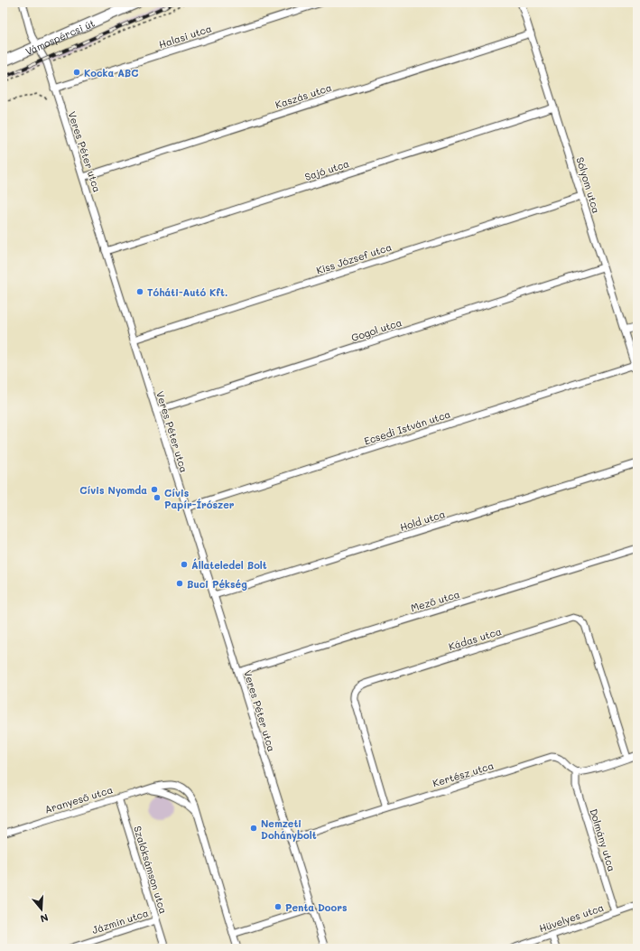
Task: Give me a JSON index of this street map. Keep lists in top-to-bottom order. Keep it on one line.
{"streets":{"main road":["Vámospércsi út"],"street":["Halasi utca","Kaszás utca","Veres Péter utca","Sajó utca","Sólyom utca","Kiss József utca","Gogol utca","Ecsedi István utca","Hold utca","Mező utca","Kádas utca","Kertész utca","Aranyeső utca","Dolmány utca","Szalóksámson utca","Hüvelyes utca","Jázmin utca"]},"crossings":[["Vámospércsi út","Veres Péter utca"],["Halasi utca","Veres Péter utca"],["Kaszás utca","Veres Péter utca"],["Kaszás utca","Sólyom utca"],["Veres Péter utca","Sajó utca"],["Veres Péter utca","Kiss József utca"],["Veres Péter utca","Gogol utca"],["Veres Péter utca","Ecsedi István utca"],["Veres Péter utca","Hold utca"],["Veres Péter utca","Mező utca"],["Veres Péter utca","Kertész utca"],["Sajó utca","Sólyom utca"],["Sólyom utca","Kiss József utca"],["Sólyom utca","Gogol utca"],["Sólyom utca","Ecsedi István utca"],["Kádas utca","Kertész utca"],["Kertész utca","Dolmány utca"],["Aranyeső utca","Szalóksámson utca"],["Dolmány utca","Hüvelyes utca"],["Szalóksámson utca","Jázmin utca"]],"places":["Kocka ABC","Tóháti-Autó Kft.","Cívis Nyomda","Cívis Papír-Írószer","Állateledel Bolt","Buci Pékség","Nemzeti Dohánybolt","Penta Doors"],"north":"bottom"}
